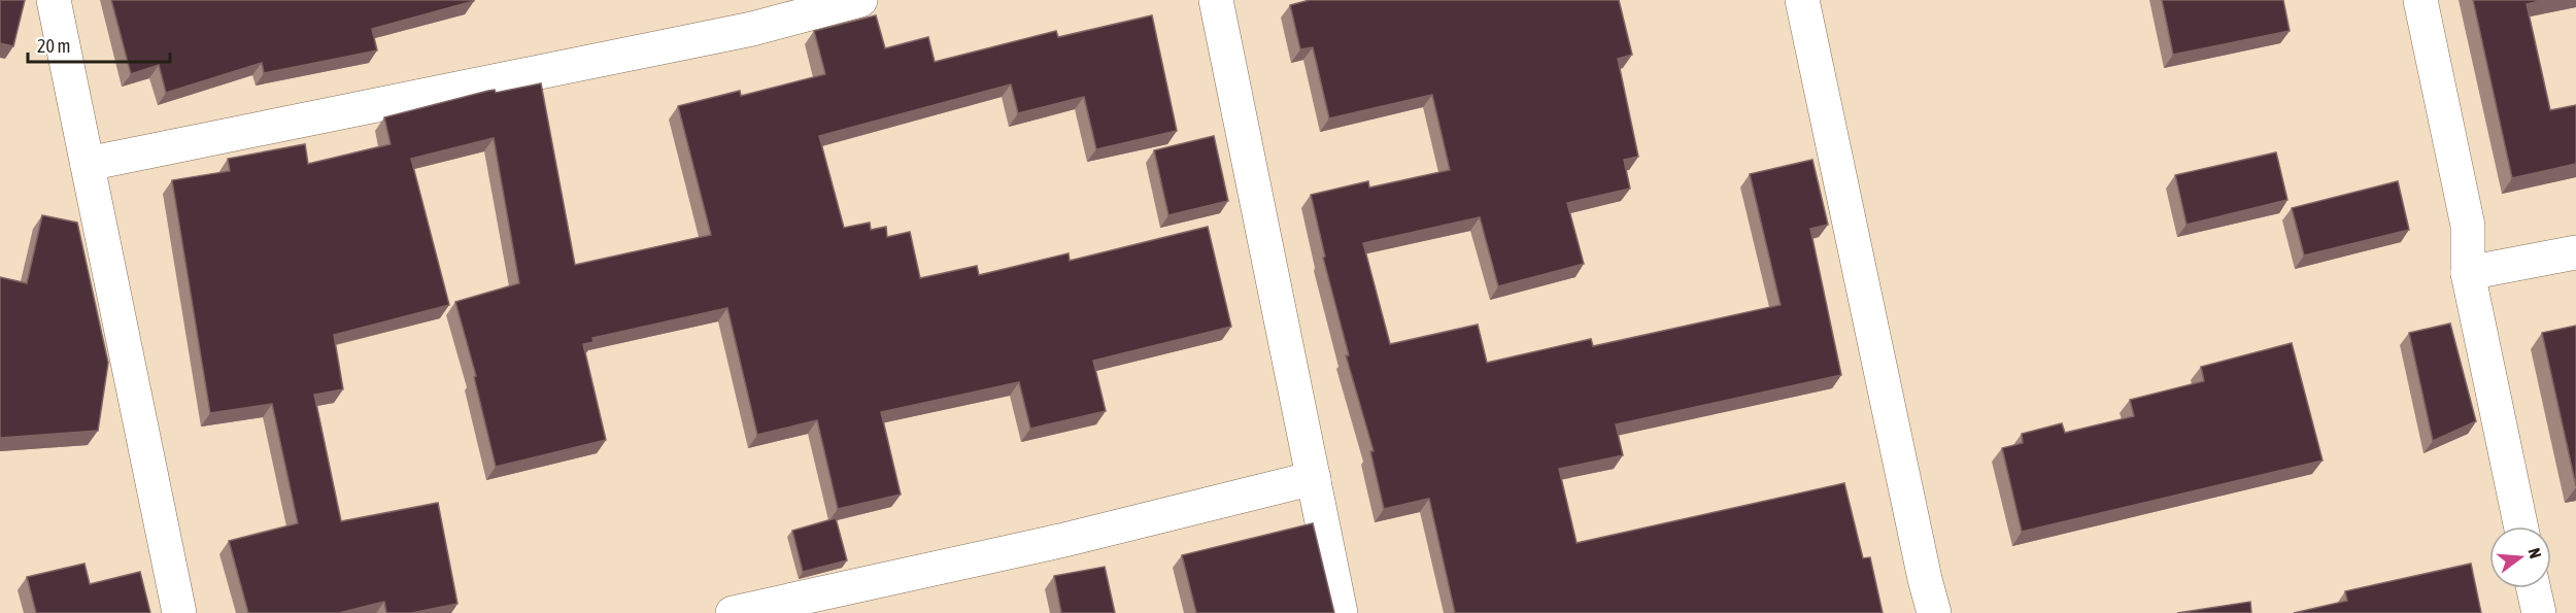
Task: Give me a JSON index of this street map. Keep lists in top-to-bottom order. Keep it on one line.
{"scale_bar":"20 m","north":"right"}
